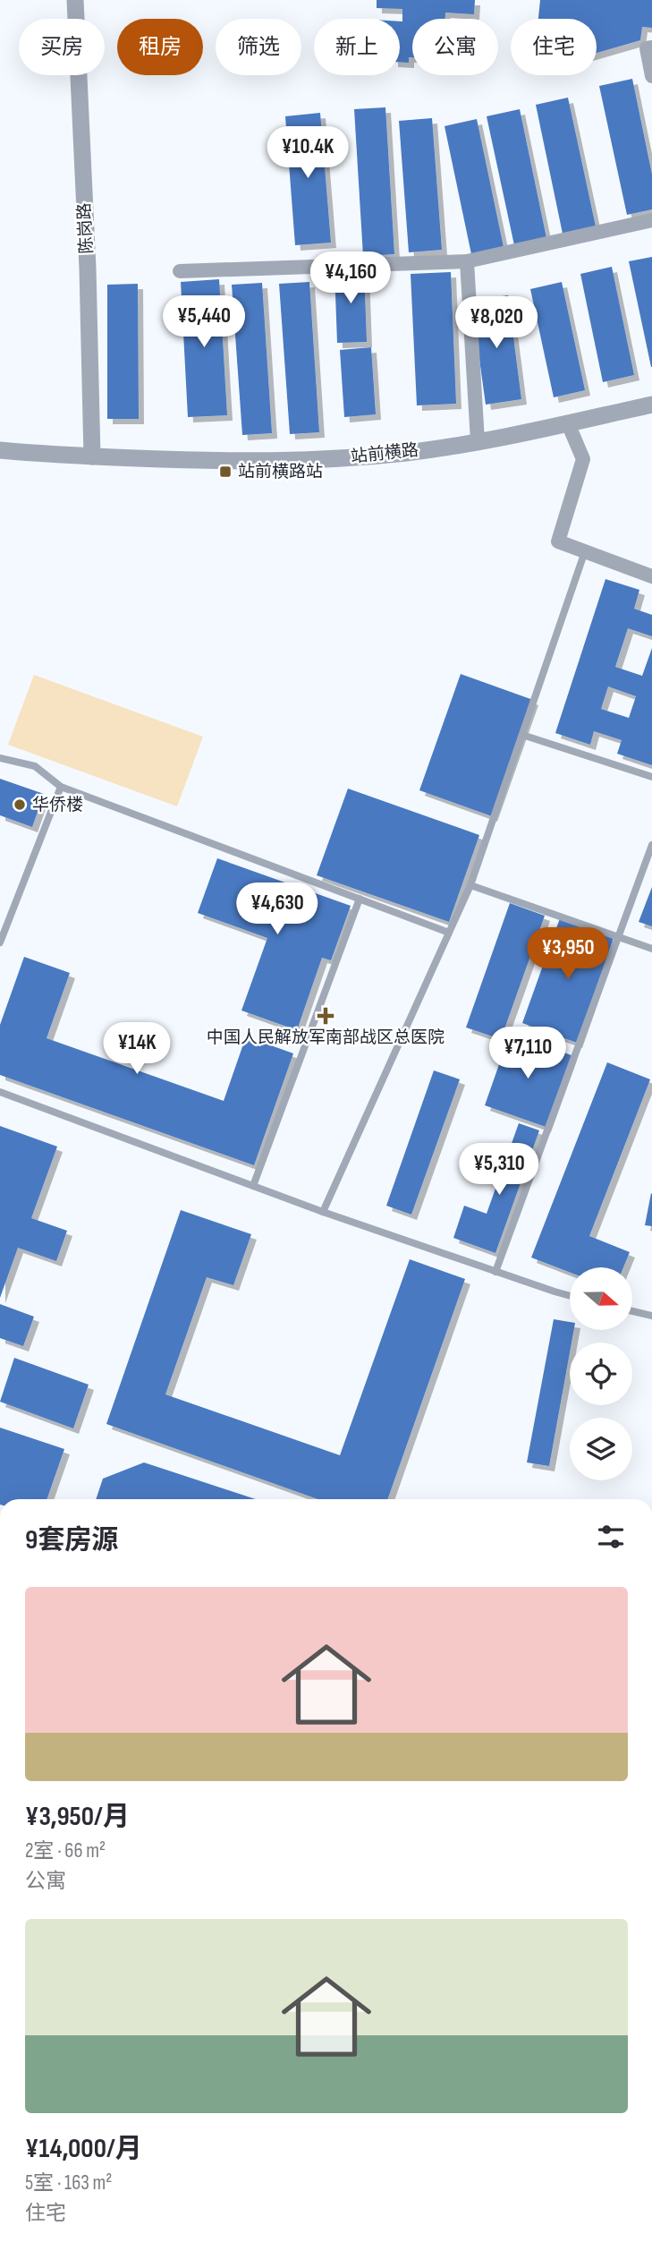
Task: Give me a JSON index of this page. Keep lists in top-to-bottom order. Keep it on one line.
{"streets":{"street":["陈岗路","站前横路"]},"crossings":[["陈岗路","站前横路"]],"places":{"transit":["站前横路站"],"other":["华侨楼"],"health":["中国人民解放军南部战区总医院"]},"north":"right","page":{"chip":["买房","租房","筛选","新上","公寓","住宅"],"price":["¥10.4K","¥4,160","¥5,440","¥8,020","¥4,630","¥3,950","¥14K","¥7,110","¥5,310"],"heading":"9套房源","list":[{"name":"¥3,950/月","note":"2室 · 66 m² · 公寓"},{"name":"¥14,000/月","note":"5室 · 163 m² · 住宅"}]}}
